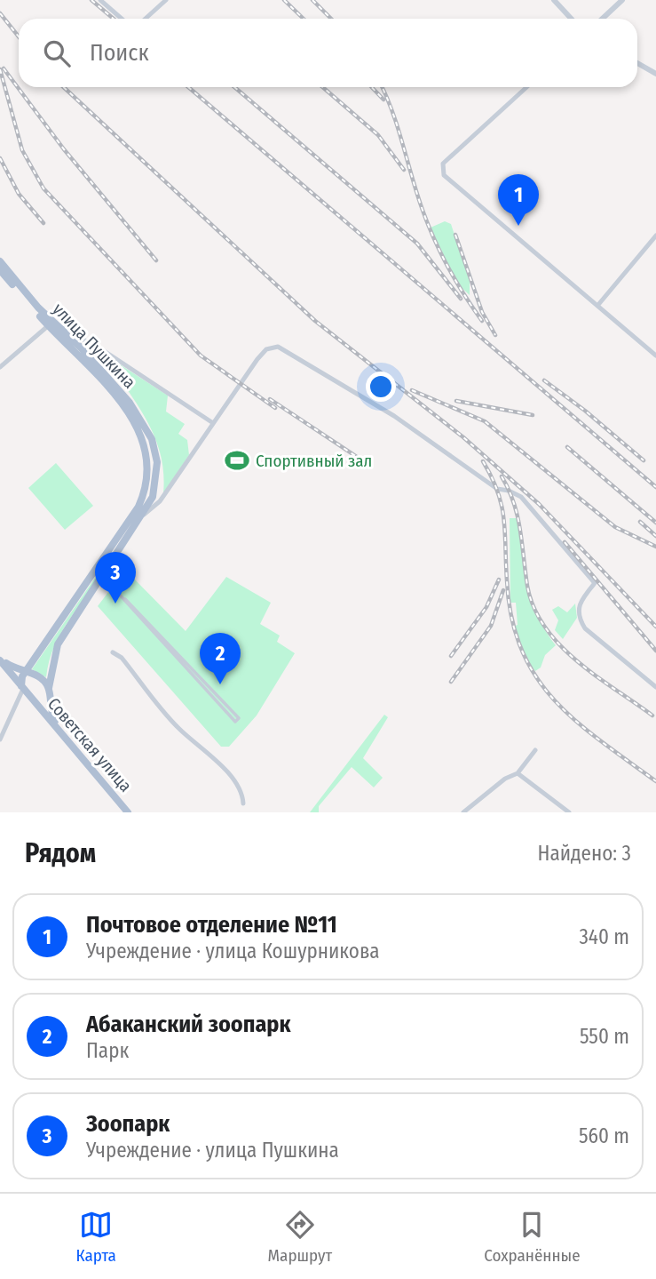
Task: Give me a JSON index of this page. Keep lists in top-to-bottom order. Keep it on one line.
{"streets":{"main road":["улица Пушкина","Советская улица"]},"crossings":[["улица Пушкина","Советская улица"]],"places":{"sports":["Спортивный зал"]},"page":{"search":"Поиск","pins":["1","3","2"],"heading":["Рядом","Найдено: 3"],"list":[{"mark":"1","name":"Почтовое отделение №11","note":"Учреждение · улица Кошурникова","value":"340 m"},{"mark":"2","name":"Абаканский зоопарк","note":"Парк","value":"550 m"},{"mark":"3","name":"Зоопарк","note":"Учреждение · улица Пушкина","value":"560 m"}],"nav":["Карта","Маршрут","Сохранённые"]}}
